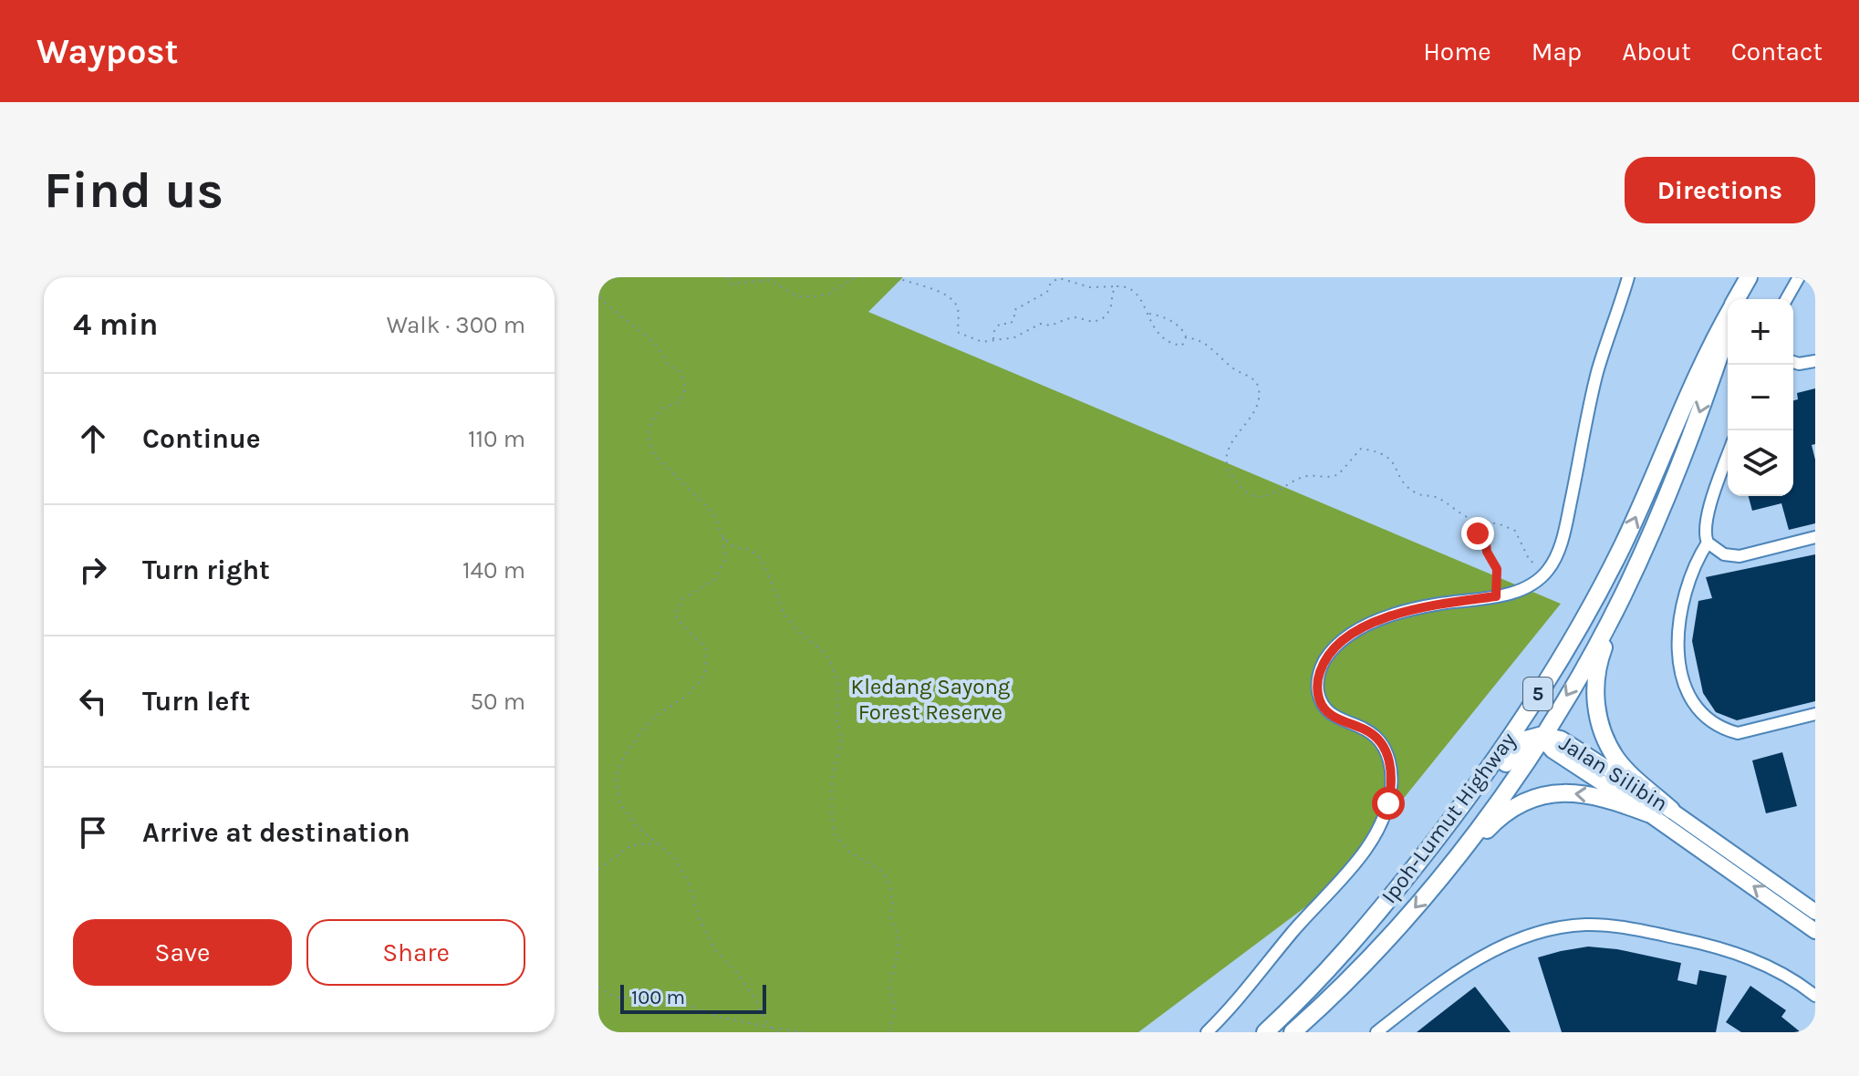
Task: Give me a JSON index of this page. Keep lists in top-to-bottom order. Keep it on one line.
{"streets":{"highway":["5","Ipoh-Lumut Highway"],"main road":["Jalan Silibin"]},"crossings":[["Jalan Silibin","Ipoh-Lumut Highway"]],"parks":["Kledang Sayong Forest Reserve"],"scale_bar":"100 m","page":{"header":"Waypost","nav":["Home","Map","About","Contact"],"buttons":["Directions",["Save","Share"]],"title":"Find us","heading":["4 min","Walk · 300 m"],"map_buttons":["+","−"],"list":[["Continue","110 m"],["Turn right","140 m"],["Turn left","50 m"],"Arrive at destination"],"scale":"100 m"}}
